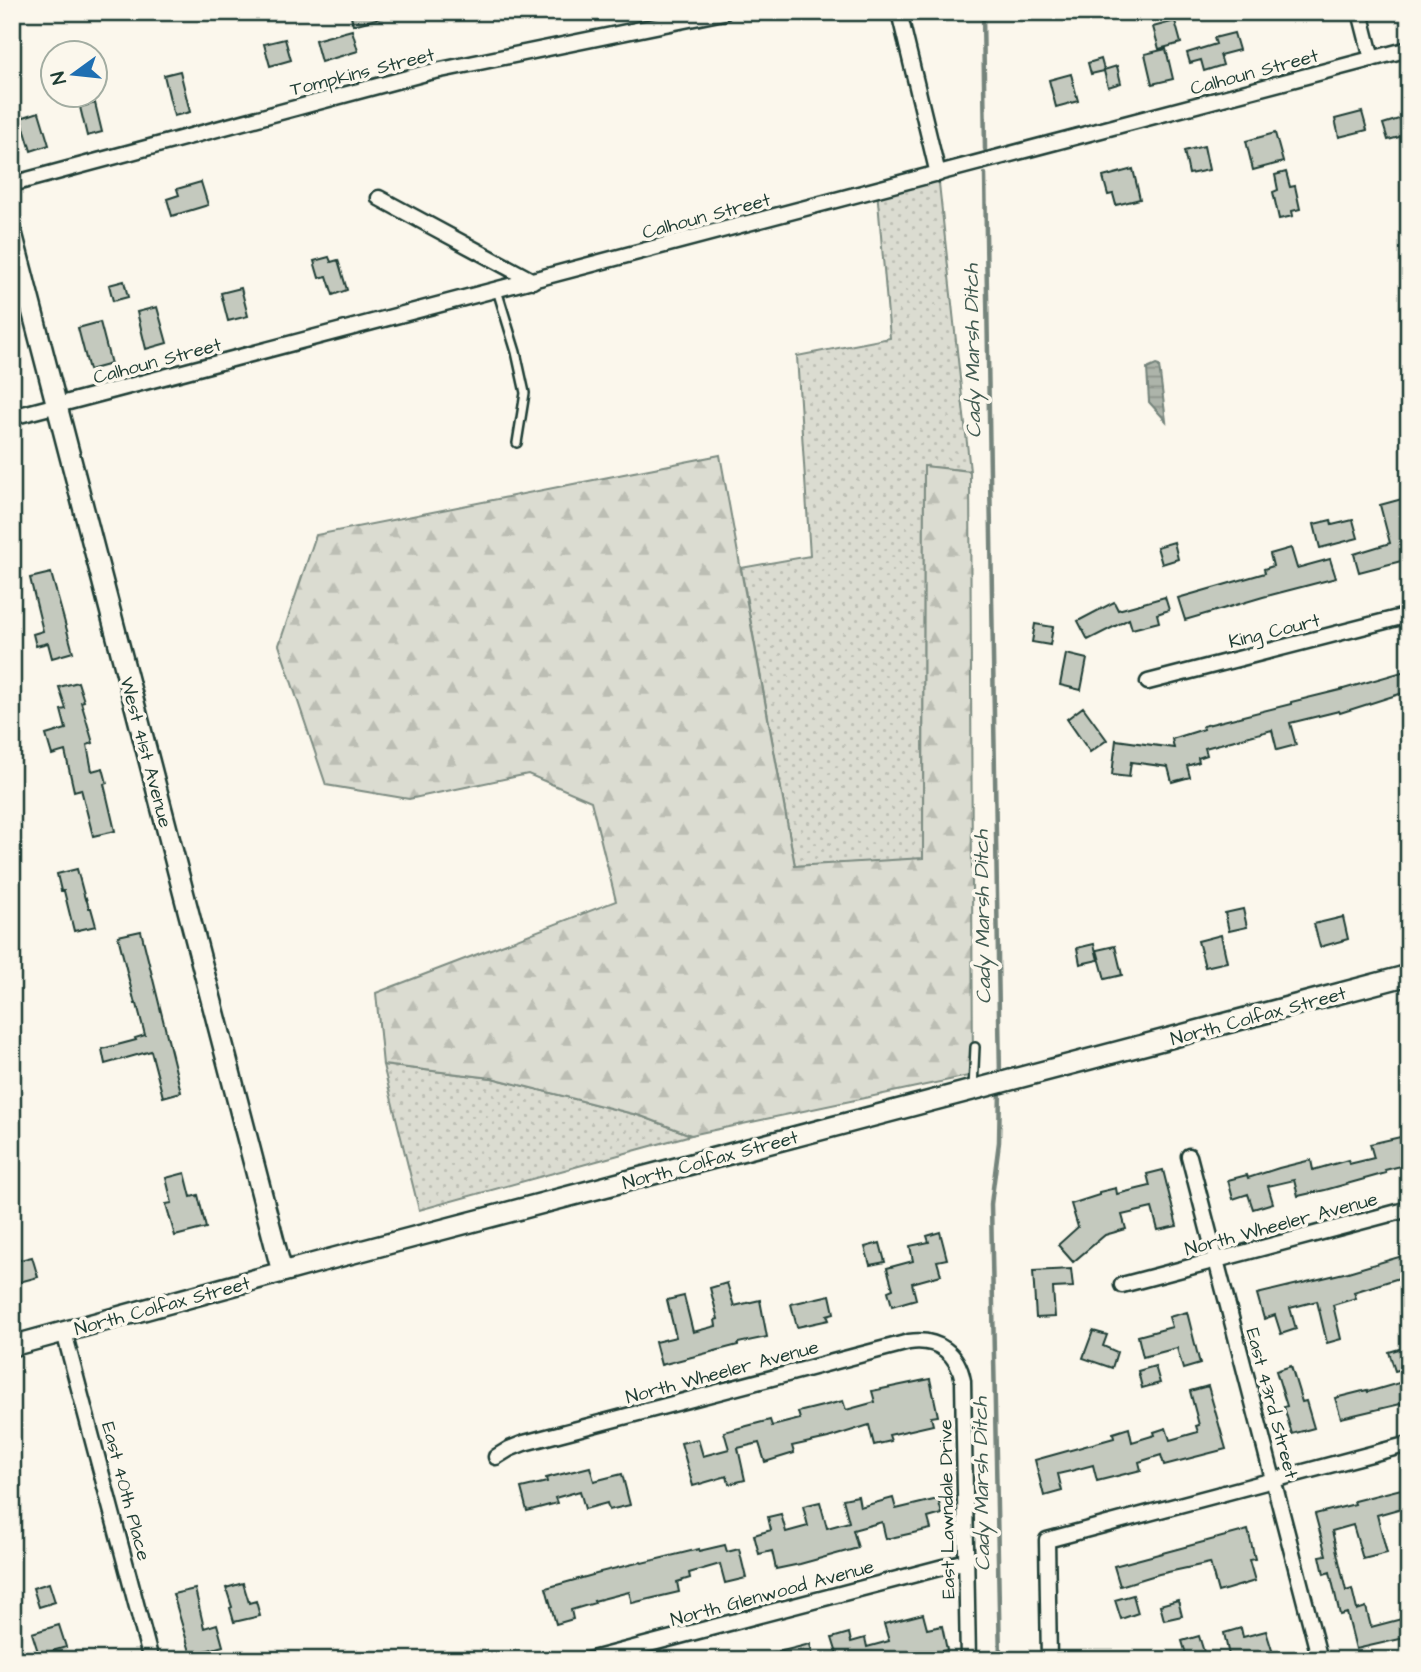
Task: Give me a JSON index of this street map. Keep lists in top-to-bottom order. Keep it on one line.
{"streets":{"street":["Tompkins Street","Calhoun Street","King Court","West 41st Avenue","North Colfax Street","North Wheeler Avenue","East 43rd Street","East 40th Place","East Lawndale Drive","North Glenwood Avenue"]},"crossings":[["Calhoun Street","West 41st Avenue"],["West 41st Avenue","North Colfax Street"],["North Colfax Street","East 40th Place"],["North Wheeler Avenue","East 43rd Street"],["North Wheeler Avenue","East Lawndale Drive"],["East Lawndale Drive","North Glenwood Avenue"]],"water":["Cady Marsh Ditch"],"north":"left"}
